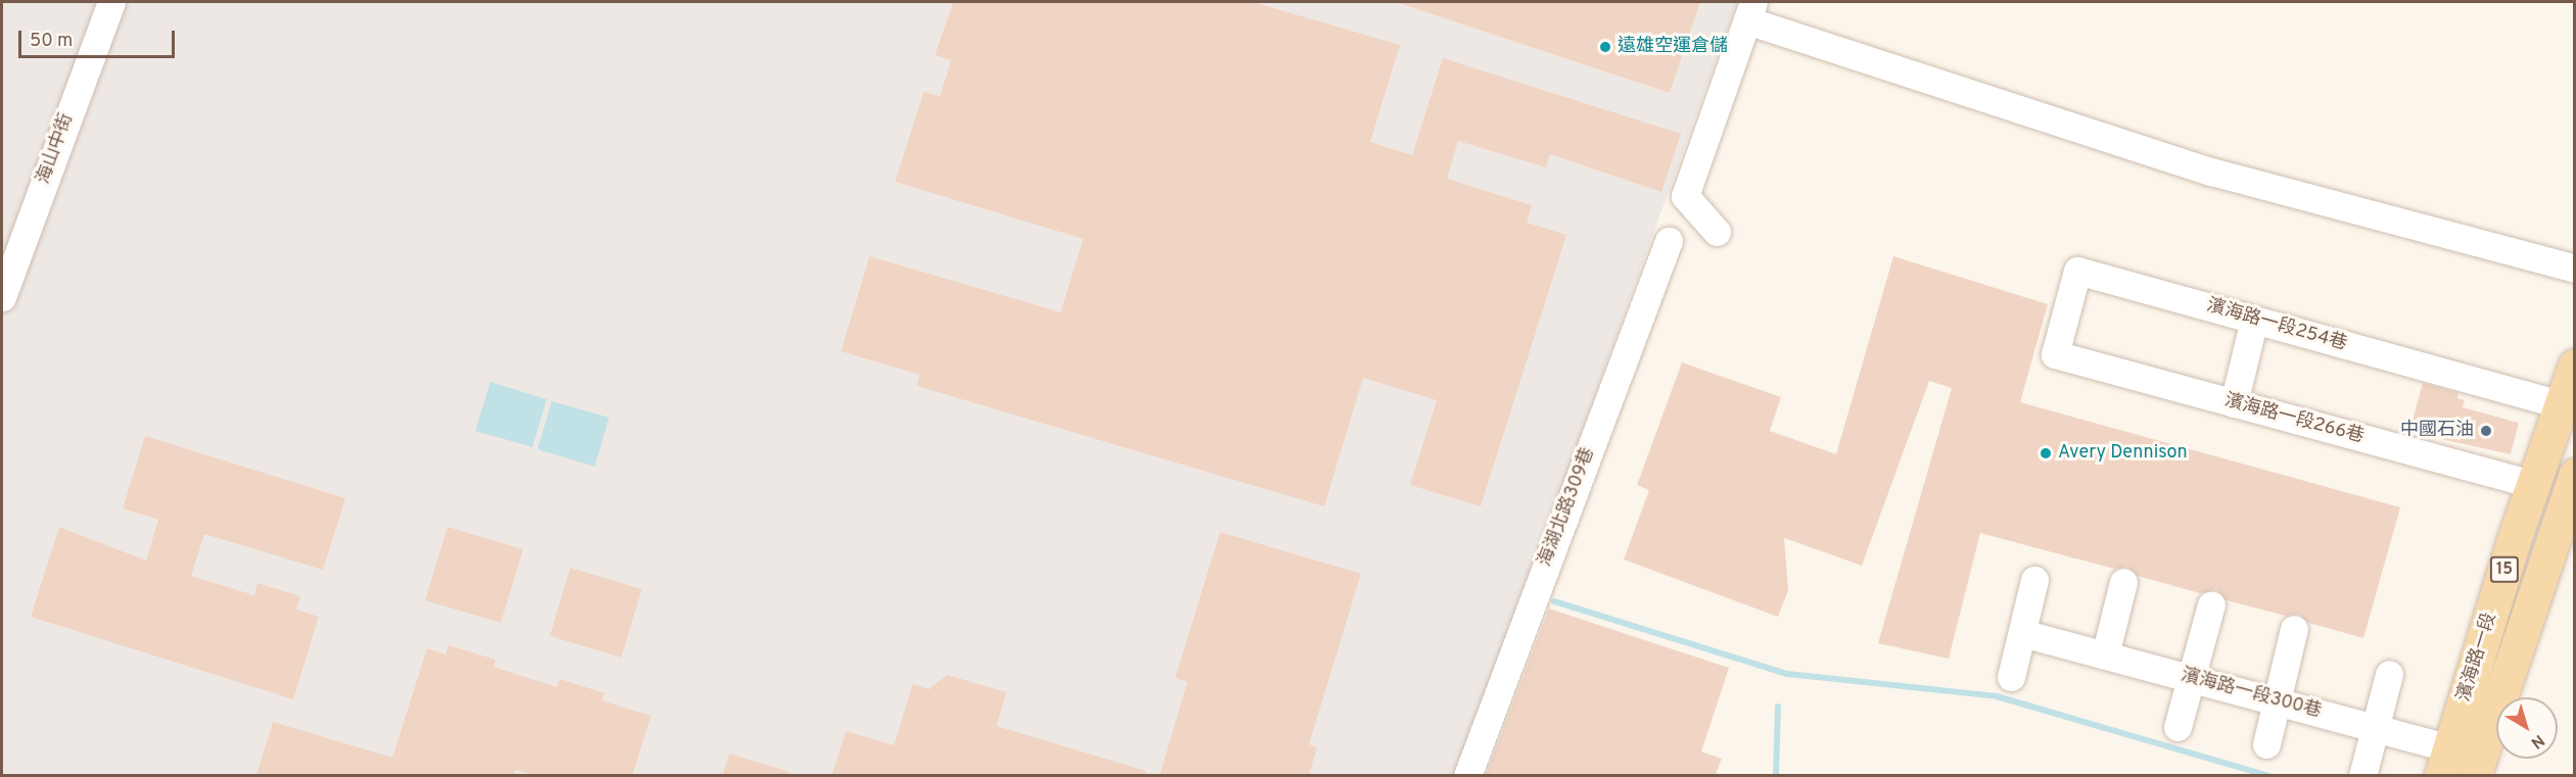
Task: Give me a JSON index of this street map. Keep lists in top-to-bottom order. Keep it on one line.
{"streets":{"main road":["15","濱海路一段"],"street":["海山中街","濱海路一段254巷","濱海路一段266巷","海湖北路309巷","濱海路一段300巷"]},"crossings":[["濱海路一段254巷","濱海路一段266巷"],["濱海路一段254巷","濱海路一段"],["濱海路一段266巷","濱海路一段"],["濱海路一段","濱海路一段300巷"]],"places":["遠雄空運倉儲","中國石油","Avery Dennison"],"scale_bar":"50 m","north":"bottom right"}
